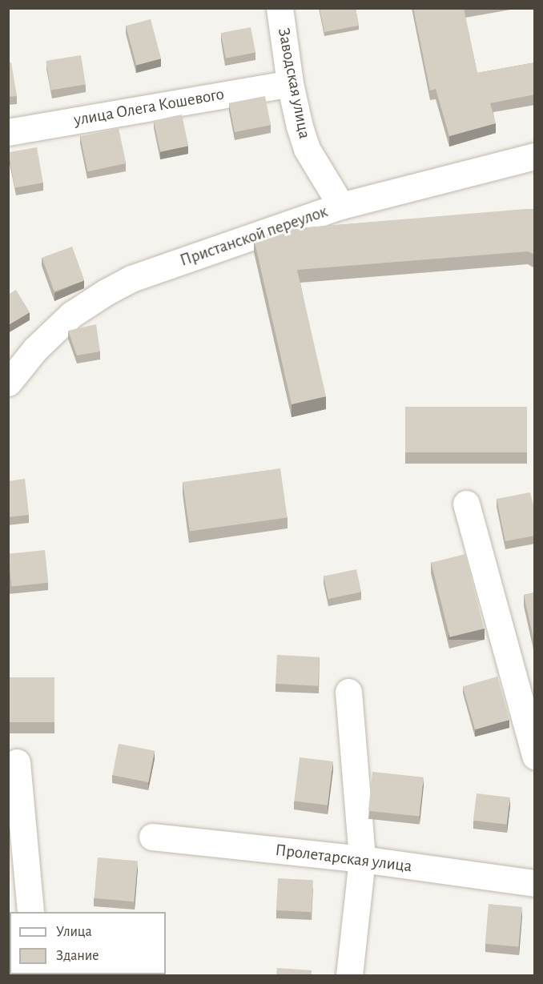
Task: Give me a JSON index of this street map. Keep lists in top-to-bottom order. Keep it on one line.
{"streets":{"street":["Заводская улица","улица Олега Кошевого","Пристанской переулок","Пролетарская улица"]},"crossings":[["Заводская улица","улица Олега Кошевого"],["Заводская улица","Пристанской переулок"]],"legend":["Улица","Здание"]}
